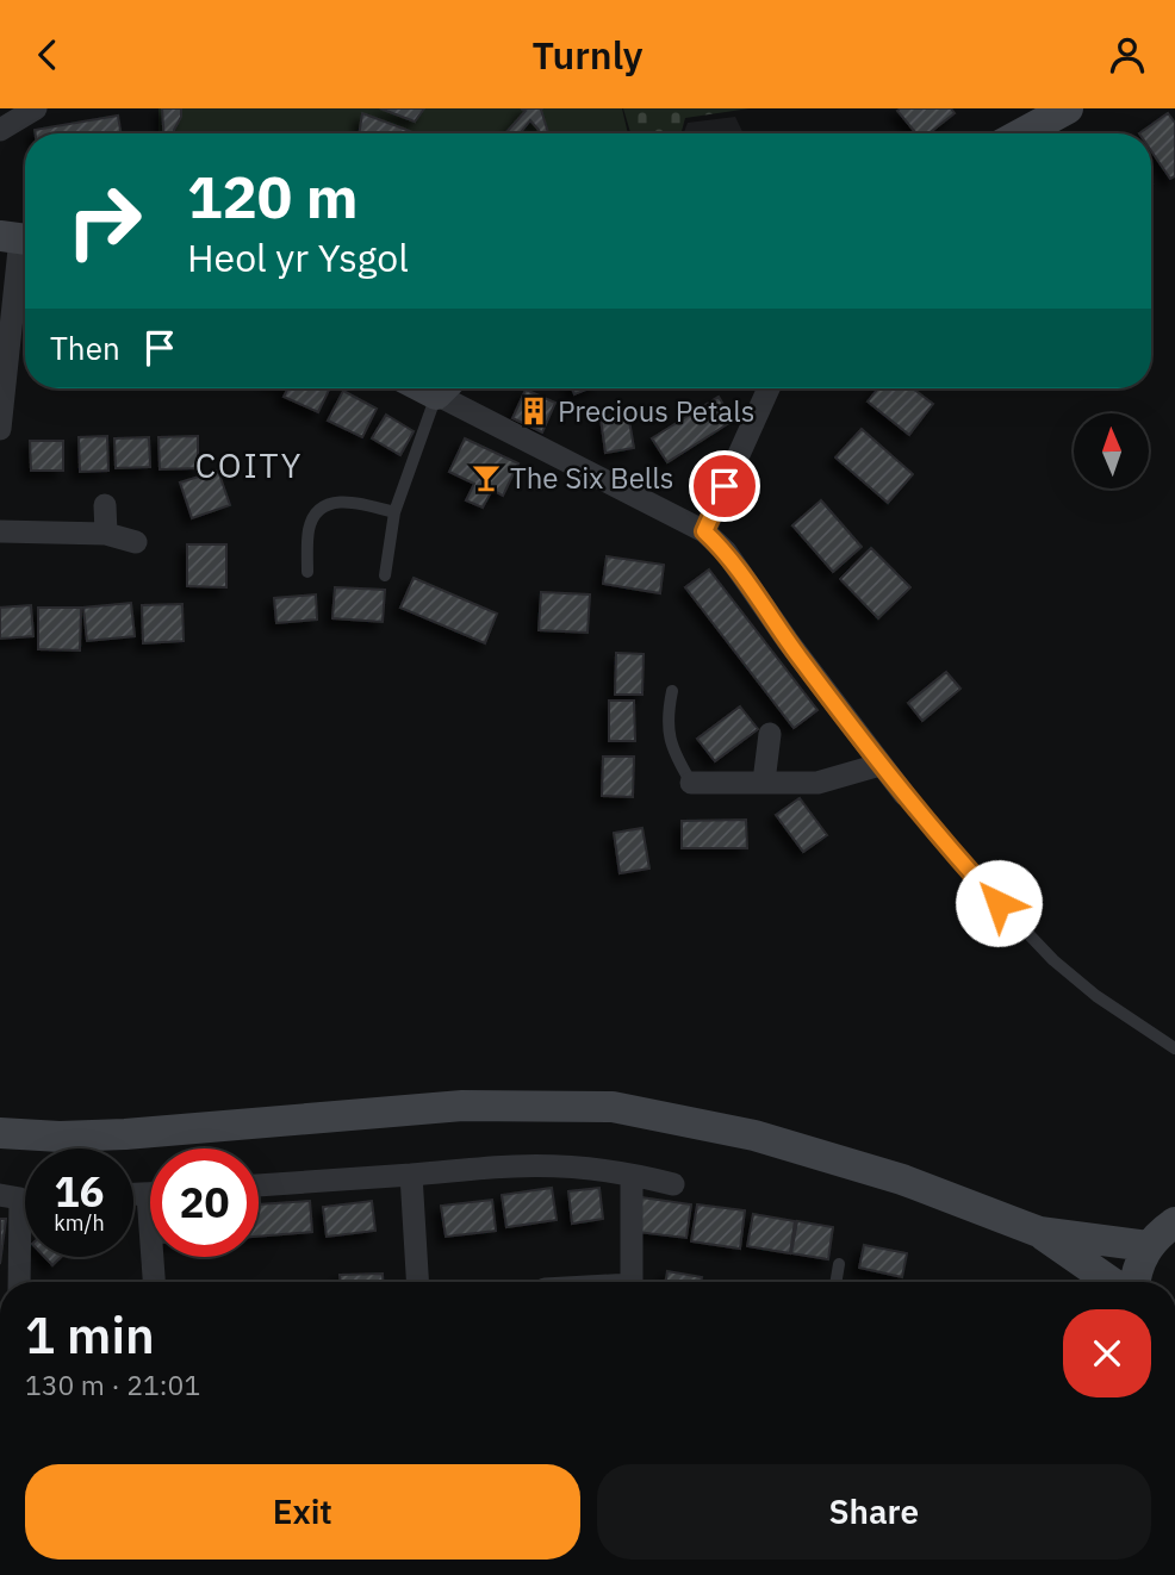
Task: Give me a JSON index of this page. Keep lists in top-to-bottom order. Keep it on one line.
{"districts":["COITY"],"places":{"building":["Precious Petals"],"bar":["The Six Bells"]},"north":"top","page":{"header":"Turnly","turn":["120 m","Heol yr Ysgol"],"then":"Then","speed":"16 km/h","limit":"20","heading":["1 min","130 m · 21:01"],"buttons":["Exit","Share"]}}
